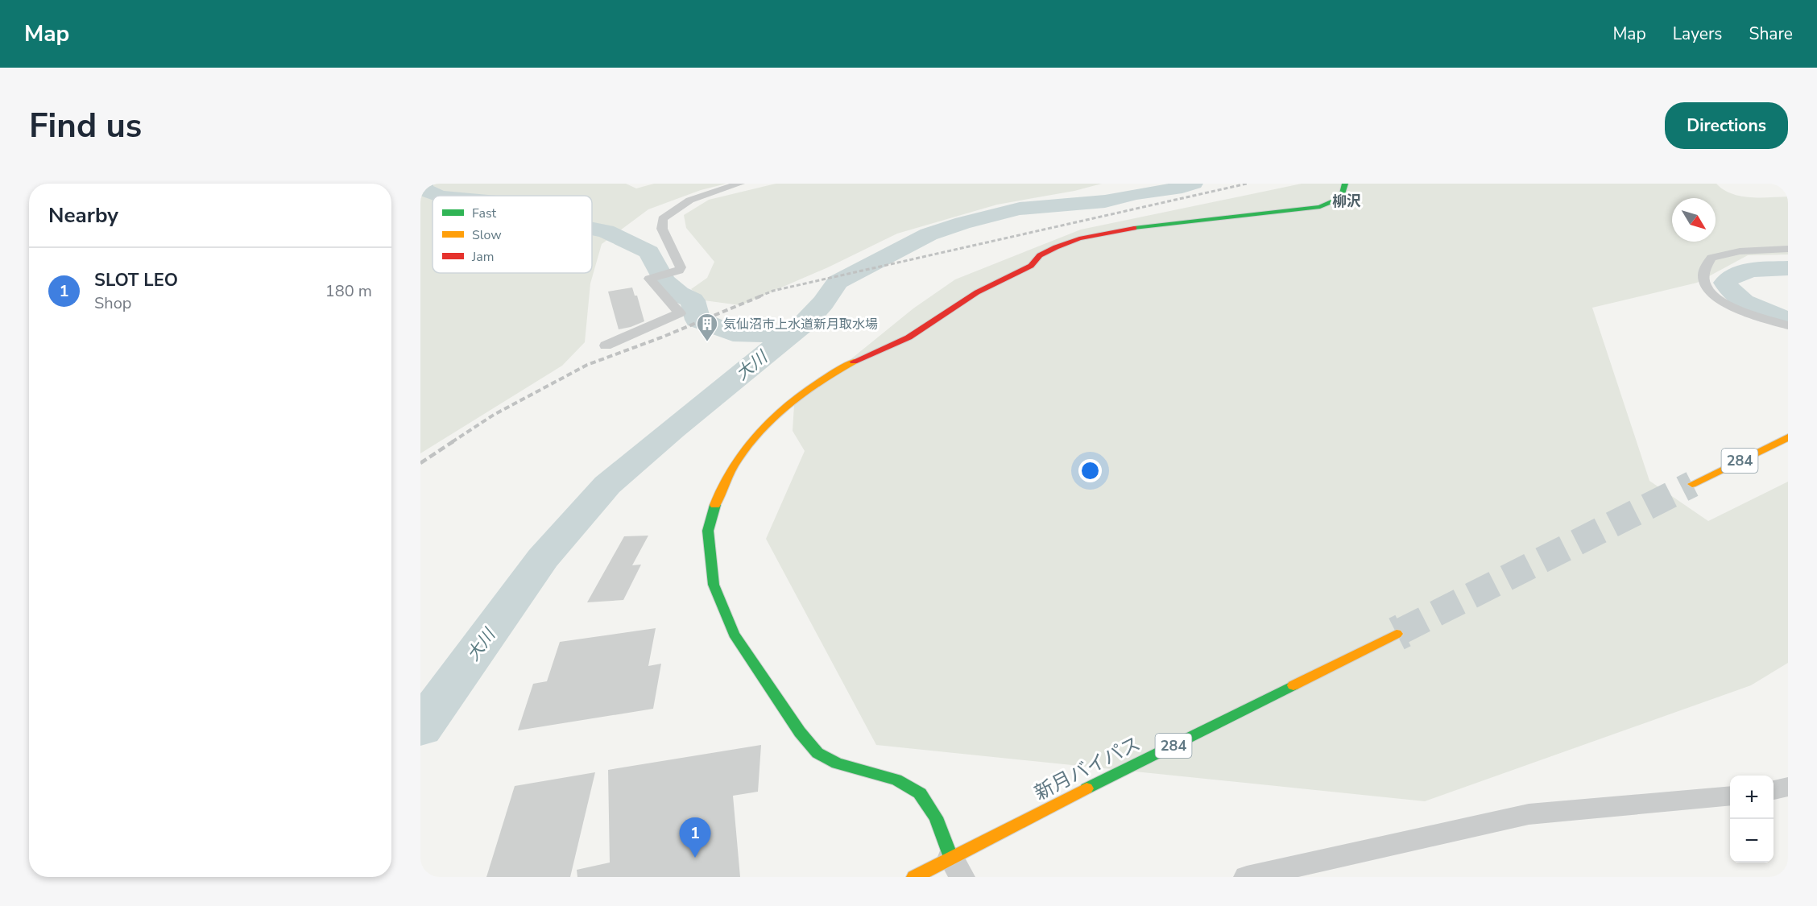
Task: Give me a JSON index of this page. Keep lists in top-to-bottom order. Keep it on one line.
{"streets":{"main road":["284","新月バイパス"]},"crossings":[["284","新月バイパス"]],"districts":["柳沢"],"water":["大川"],"places":{"building":["気仙沼市上水道新月取水場"]},"legend":["Fast","Slow","Jam"],"north":"bottom right","page":{"header":"Map","nav":["Map","Layers","Share"],"buttons":"Directions","title":"Find us","heading":"Nearby","list":[{"mark":"1","name":"SLOT LEO","note":"Shop","value":"180 m"}],"map_buttons":["+","−"],"pins":"1"}}
